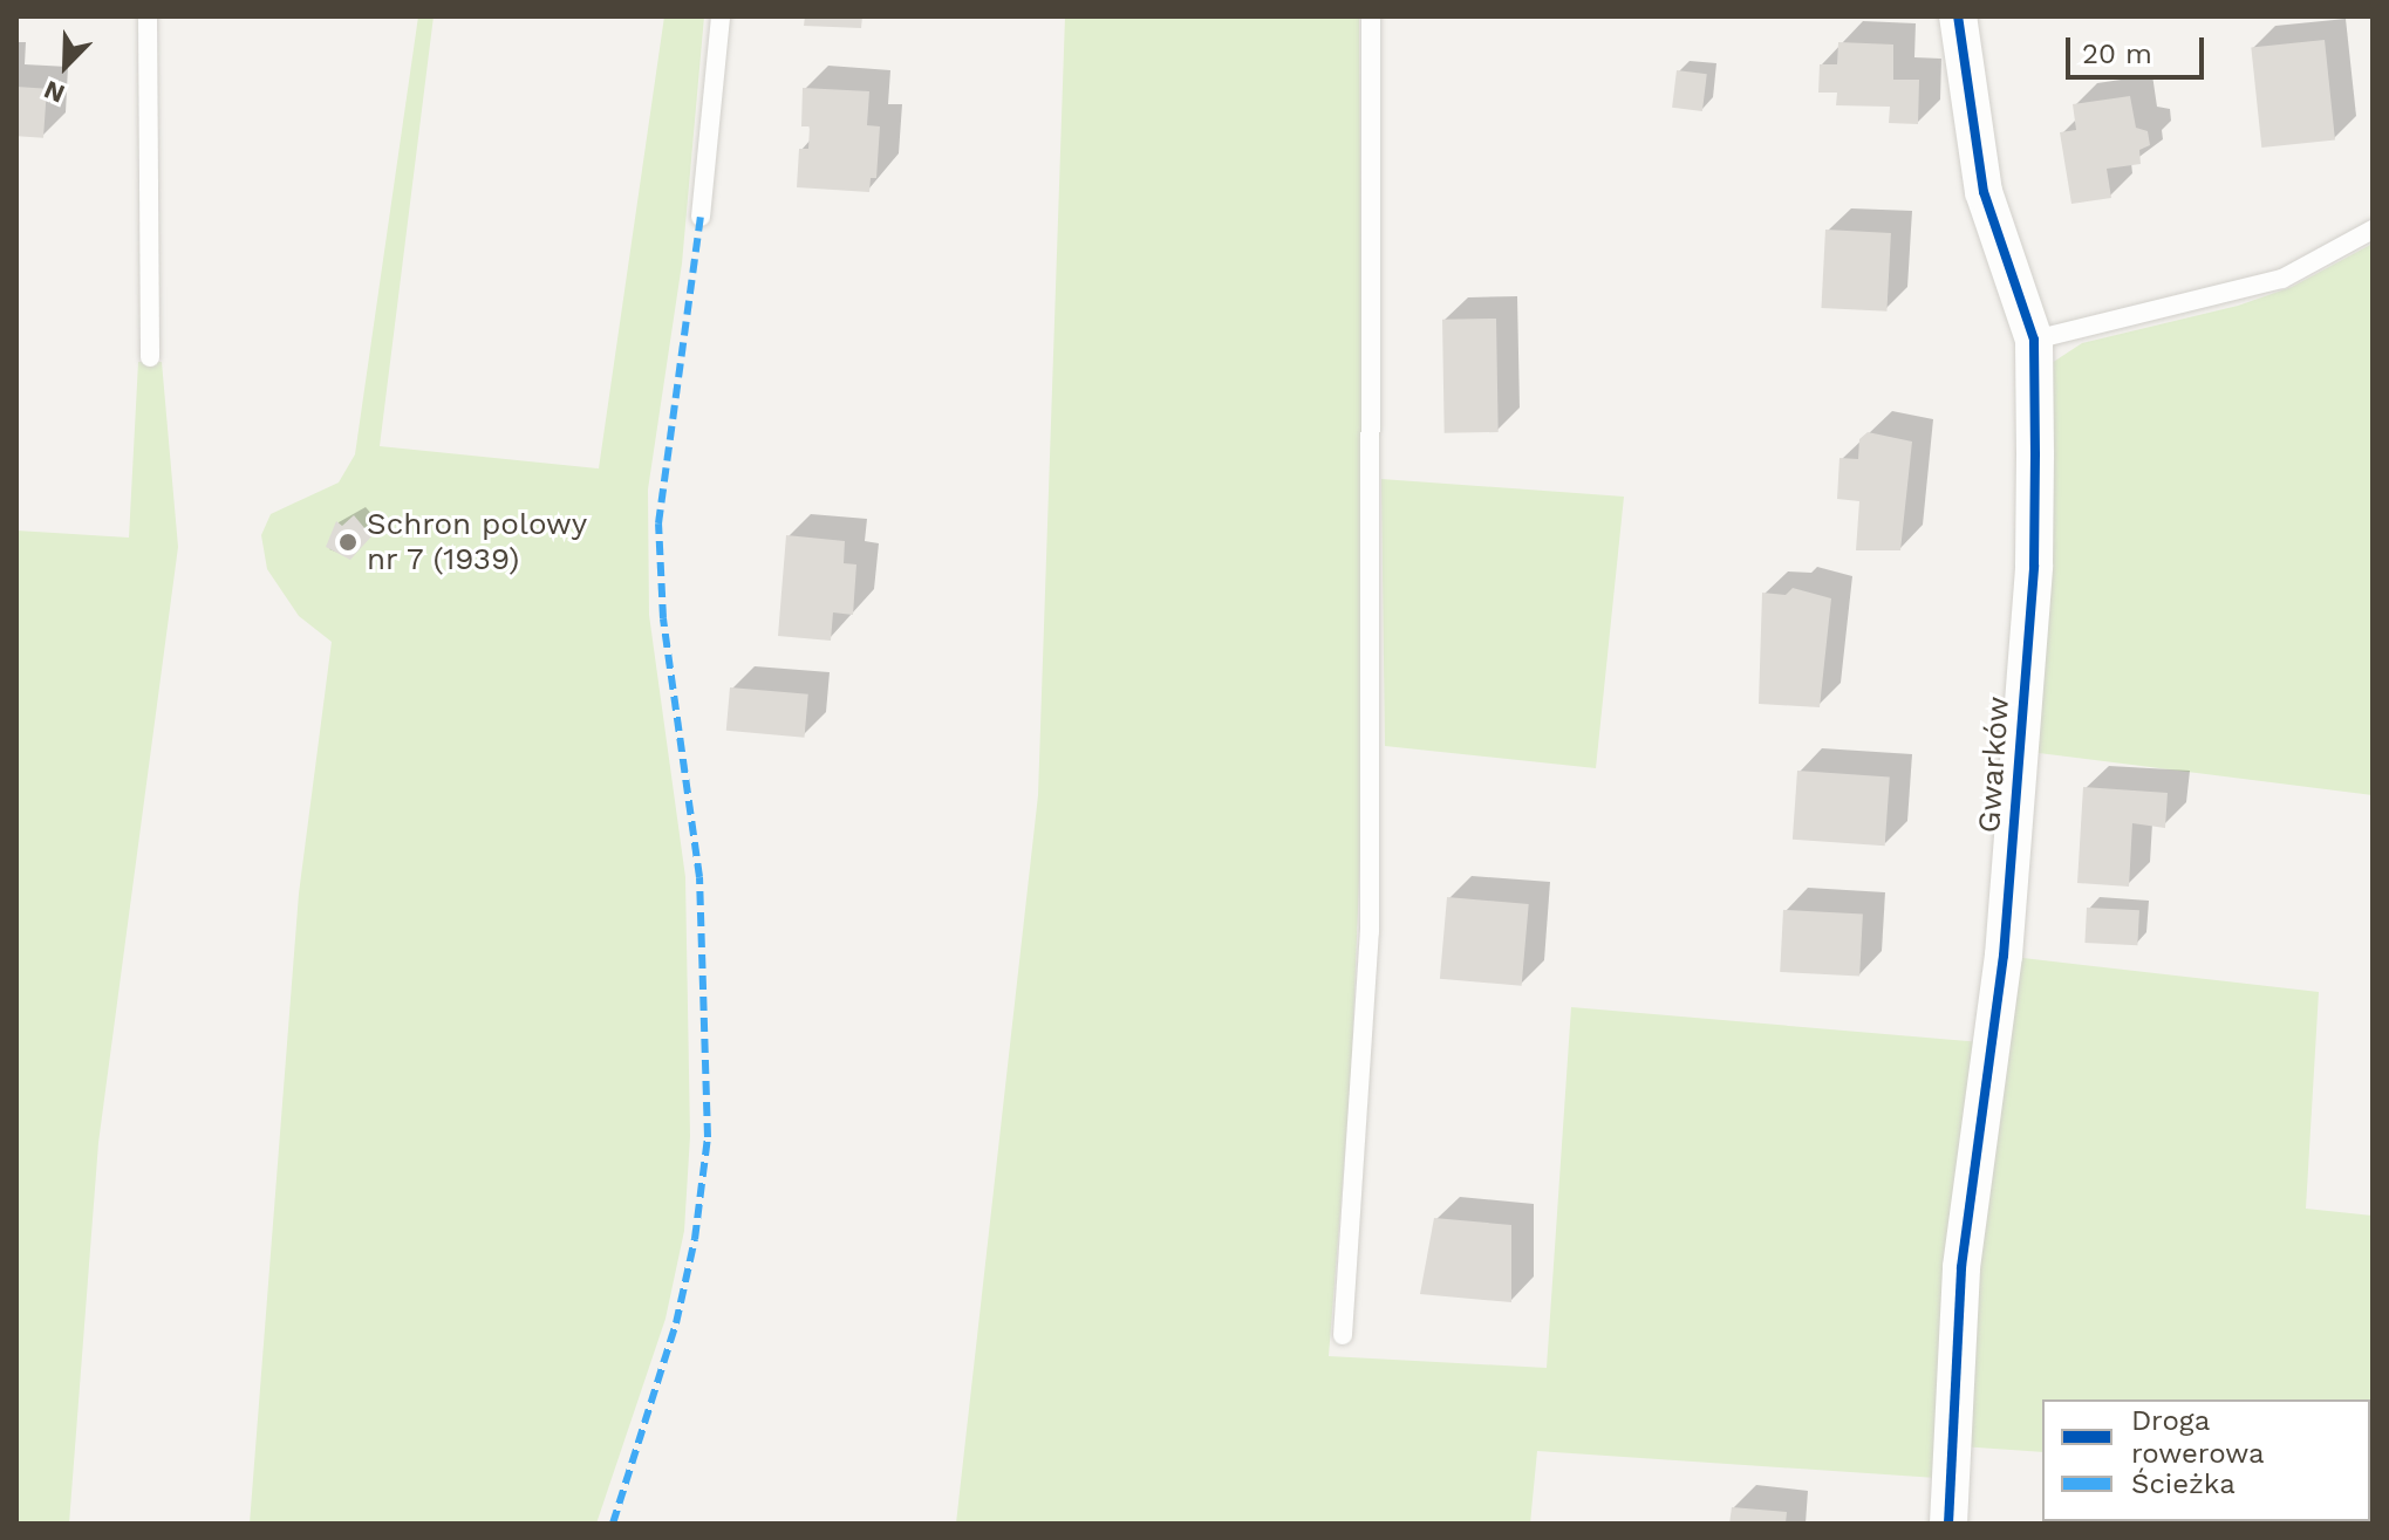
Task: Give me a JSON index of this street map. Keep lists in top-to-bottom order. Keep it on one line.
{"streets":{"street":["Gwarków"]},"places":["Schron polowy nr 7 (1939)"],"legend":["Droga rowerowa","Ścieżka"],"scale_bar":"20 m","north":"bottom left"}
